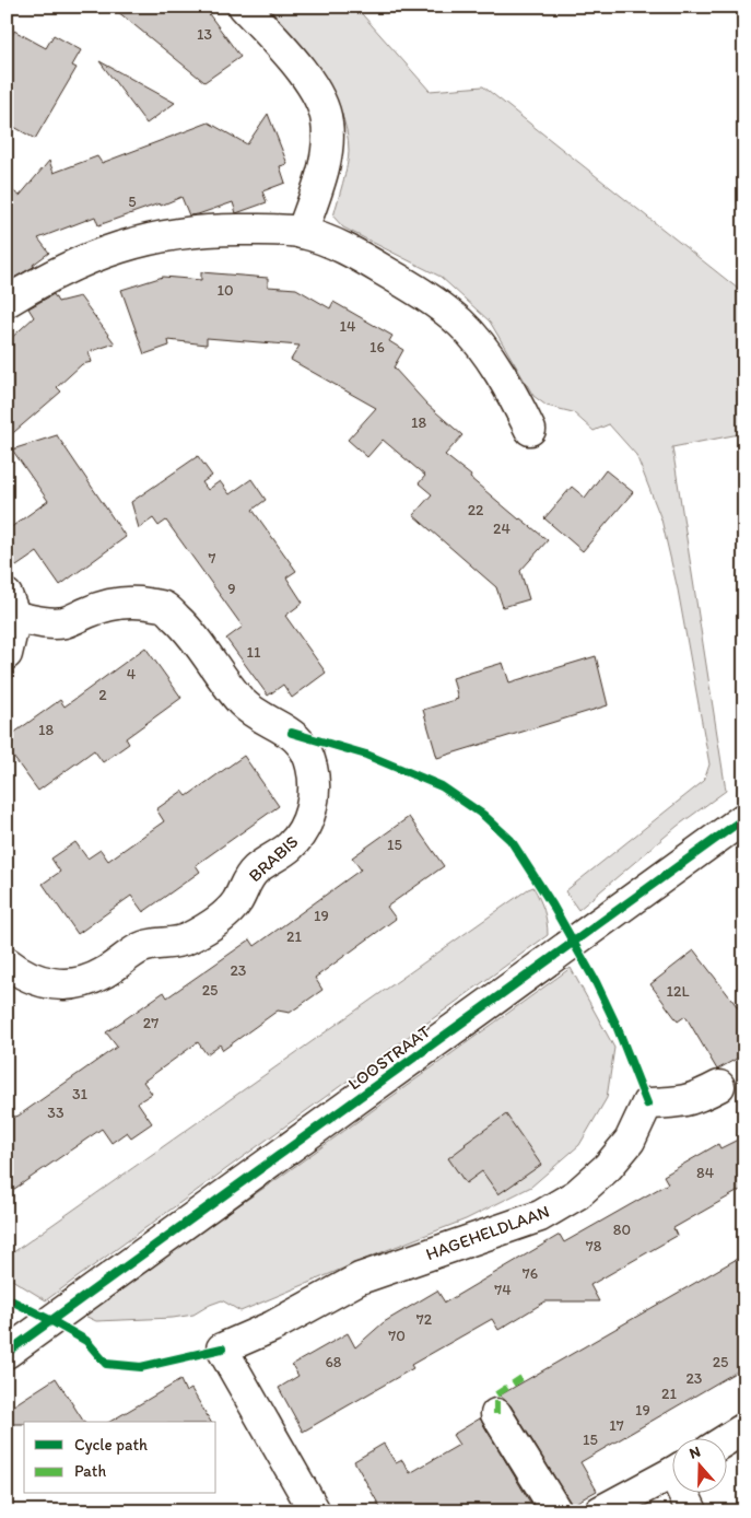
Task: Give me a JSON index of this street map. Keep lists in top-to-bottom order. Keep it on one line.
{"streets":{"street":["BRABIS","LOOSTRAAT","HAGEHELDLAAN"]},"house_numbers":["13","5","10","14","16","18","22","24","7","9","11","4","2","18","15","19","21","23","25","12L","27","31","33","84","80","78","76","74","72","70","68","25","23","21","19","17","15"],"legend":["Cycle path","Path"],"north":"top"}
